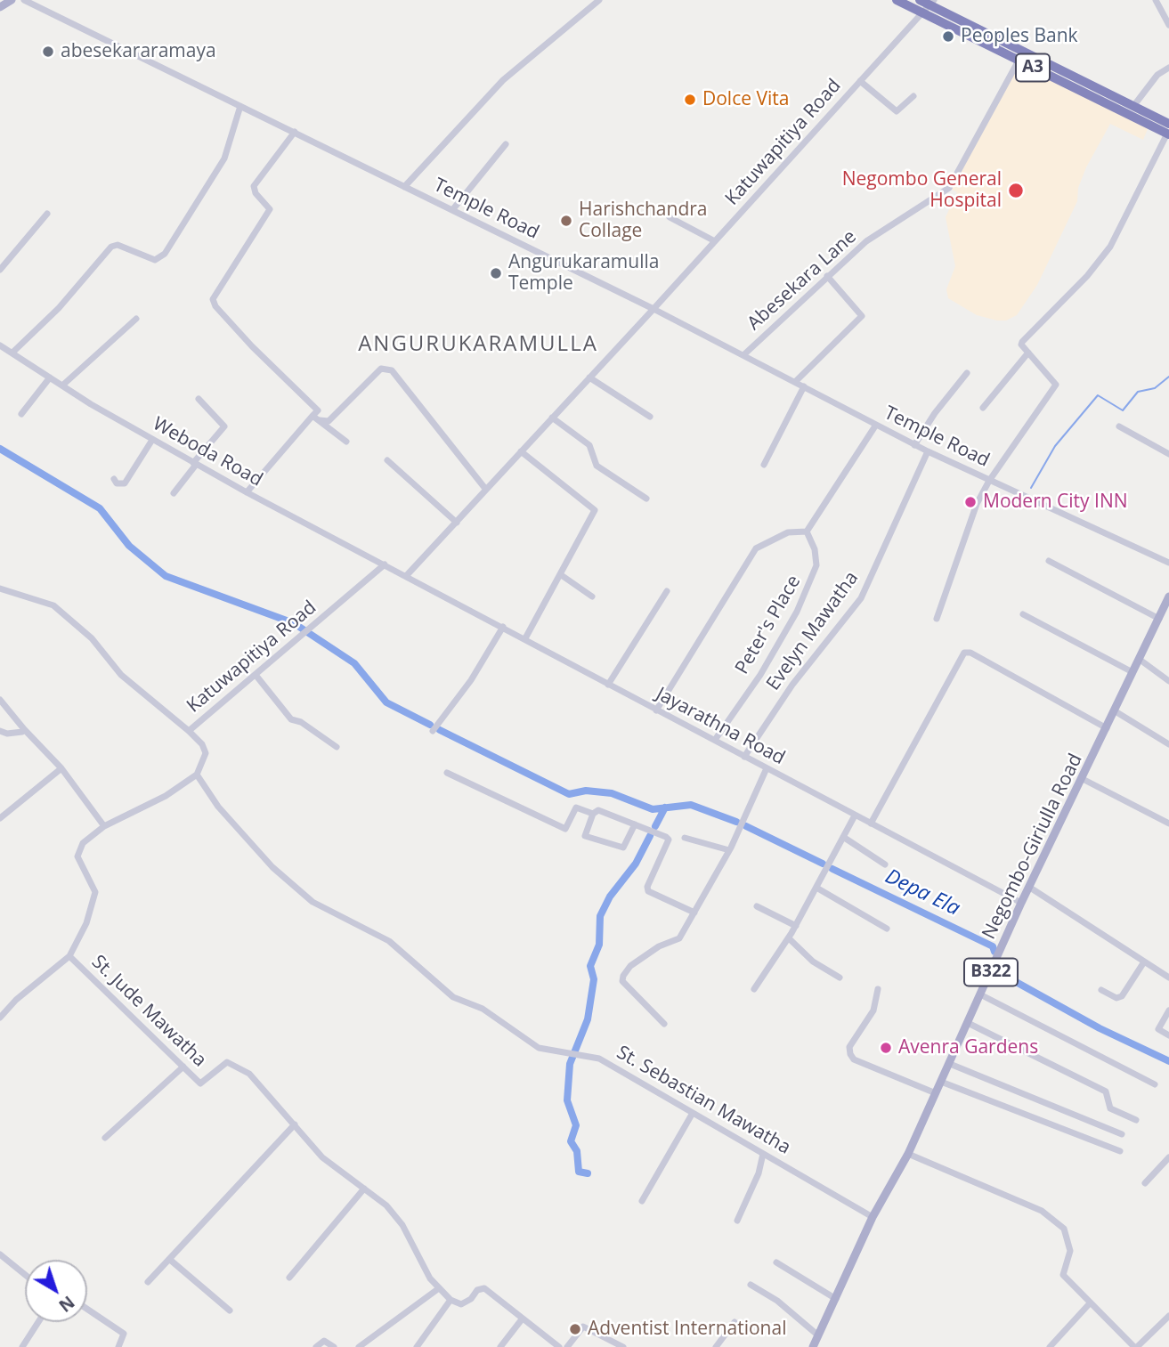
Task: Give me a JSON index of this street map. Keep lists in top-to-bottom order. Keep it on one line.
{"streets":{"highway":["A3"],"main road":["Negombo-Giriulla Road","B322"],"street":["Katuwapitiya Road","Temple Road","Abesekara Lane","Weboda Road","Peter's Place","Evelyn Mawatha","Jayarathna Road","St. Jude Mawatha","St. Sebastian Mawatha"]},"crossings":[["A3","Katuwapitiya Road"],["A3","Abesekara Lane"],["Katuwapitiya Road","Temple Road"],["Katuwapitiya Road","Weboda Road"],["Katuwapitiya Road","Jayarathna Road"],["Katuwapitiya Road","St. Sebastian Mawatha"],["Temple Road","Abesekara Lane"],["Temple Road","Evelyn Mawatha"],["Weboda Road","Jayarathna Road"],["Peter's Place","Jayarathna Road"],["Evelyn Mawatha","Jayarathna Road"],["Jayarathna Road","Negombo-Giriulla Road"],["Negombo-Giriulla Road","St. Sebastian Mawatha"]],"districts":["ANGURUKARAMULLA"],"water":["Depa Ela"],"places":["Peoples Bank","abesekararamaya","Dolce Vita","Negombo General Hospital","Harishchandra Collage","Angurukaramulla Temple","Modern City INN","Avenra Gardens","Adventist International"],"north":"bottom right"}
